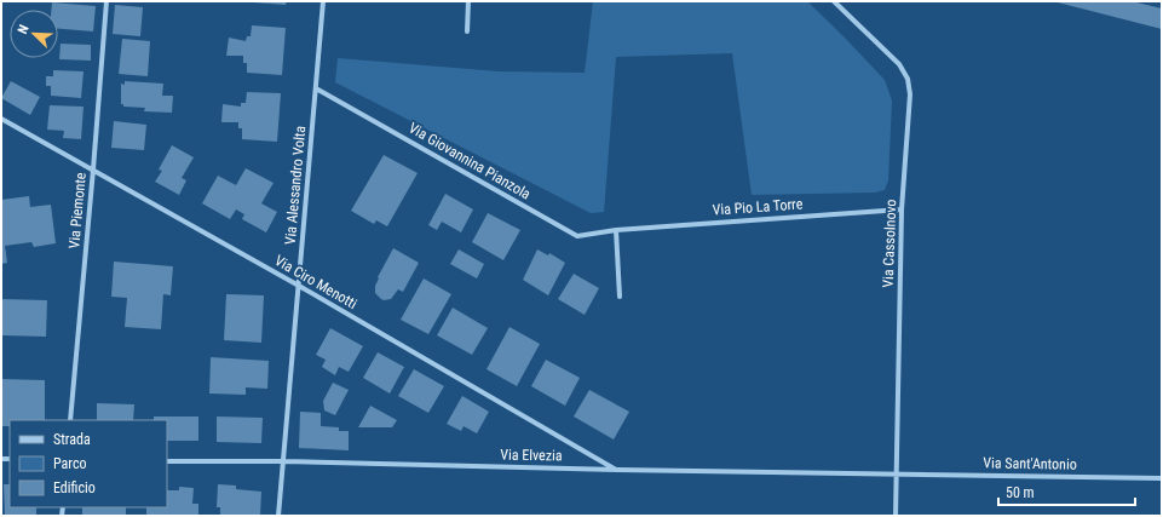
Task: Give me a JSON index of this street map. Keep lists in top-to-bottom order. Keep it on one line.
{"streets":{"street":["Via Giovannina Pianzola","Via Alessandro Volta","Via Pio La Torre","Via Piemonte","Via Cassolnovo","Via Ciro Menotti","Via Elvezia","Via Sant'Antonio"]},"crossings":[["Via Giovannina Pianzola","Via Alessandro Volta"],["Via Giovannina Pianzola","Via Pio La Torre"],["Via Alessandro Volta","Via Ciro Menotti"],["Via Alessandro Volta","Via Elvezia"],["Via Pio La Torre","Via Cassolnovo"],["Via Piemonte","Via Ciro Menotti"],["Via Cassolnovo","Via Elvezia"],["Via Cassolnovo","Via Sant'Antonio"],["Via Ciro Menotti","Via Elvezia"],["Via Elvezia","Via Sant'Antonio"]],"legend":["Strada","Parco","Edificio"],"scale_bar":"50 m","north":"top left"}
